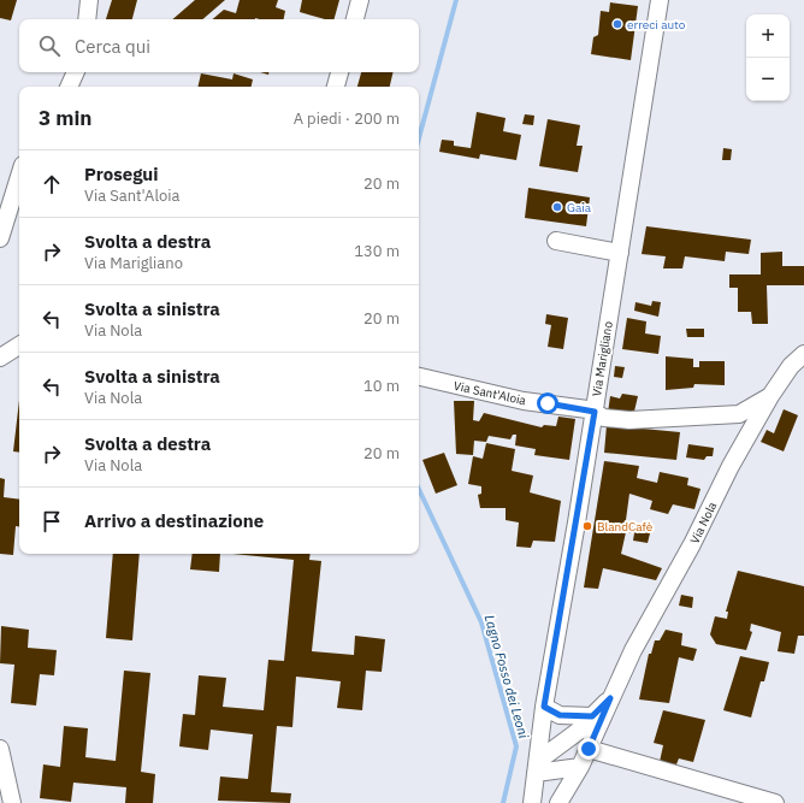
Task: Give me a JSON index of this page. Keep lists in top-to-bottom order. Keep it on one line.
{"streets":{"street":["Via Marigliano","Via Sant'Aloia","Via Nola"]},"crossings":[["Via Marigliano","Via Sant'Aloia"],["Via Marigliano","Via Nola"],["Via Sant'Aloia","Via Nola"]],"water":["Lagno Fosso dei Leoni"],"places":["erreci auto","Gaia","BlandCafè"],"page":{"map_buttons":["+","−"],"search":"Cerca qui","heading":["3 min","A piedi · 200 m"],"list":[["Prosegui","Via Sant'Aloia","20 m"],["Svolta a destra","Via Marigliano","130 m"],["Svolta a sinistra","Via Nola","20 m"],["Svolta a sinistra","Via Nola","10 m"],["Svolta a destra","Via Nola","20 m"],"Arrivo a destinazione"]}}
